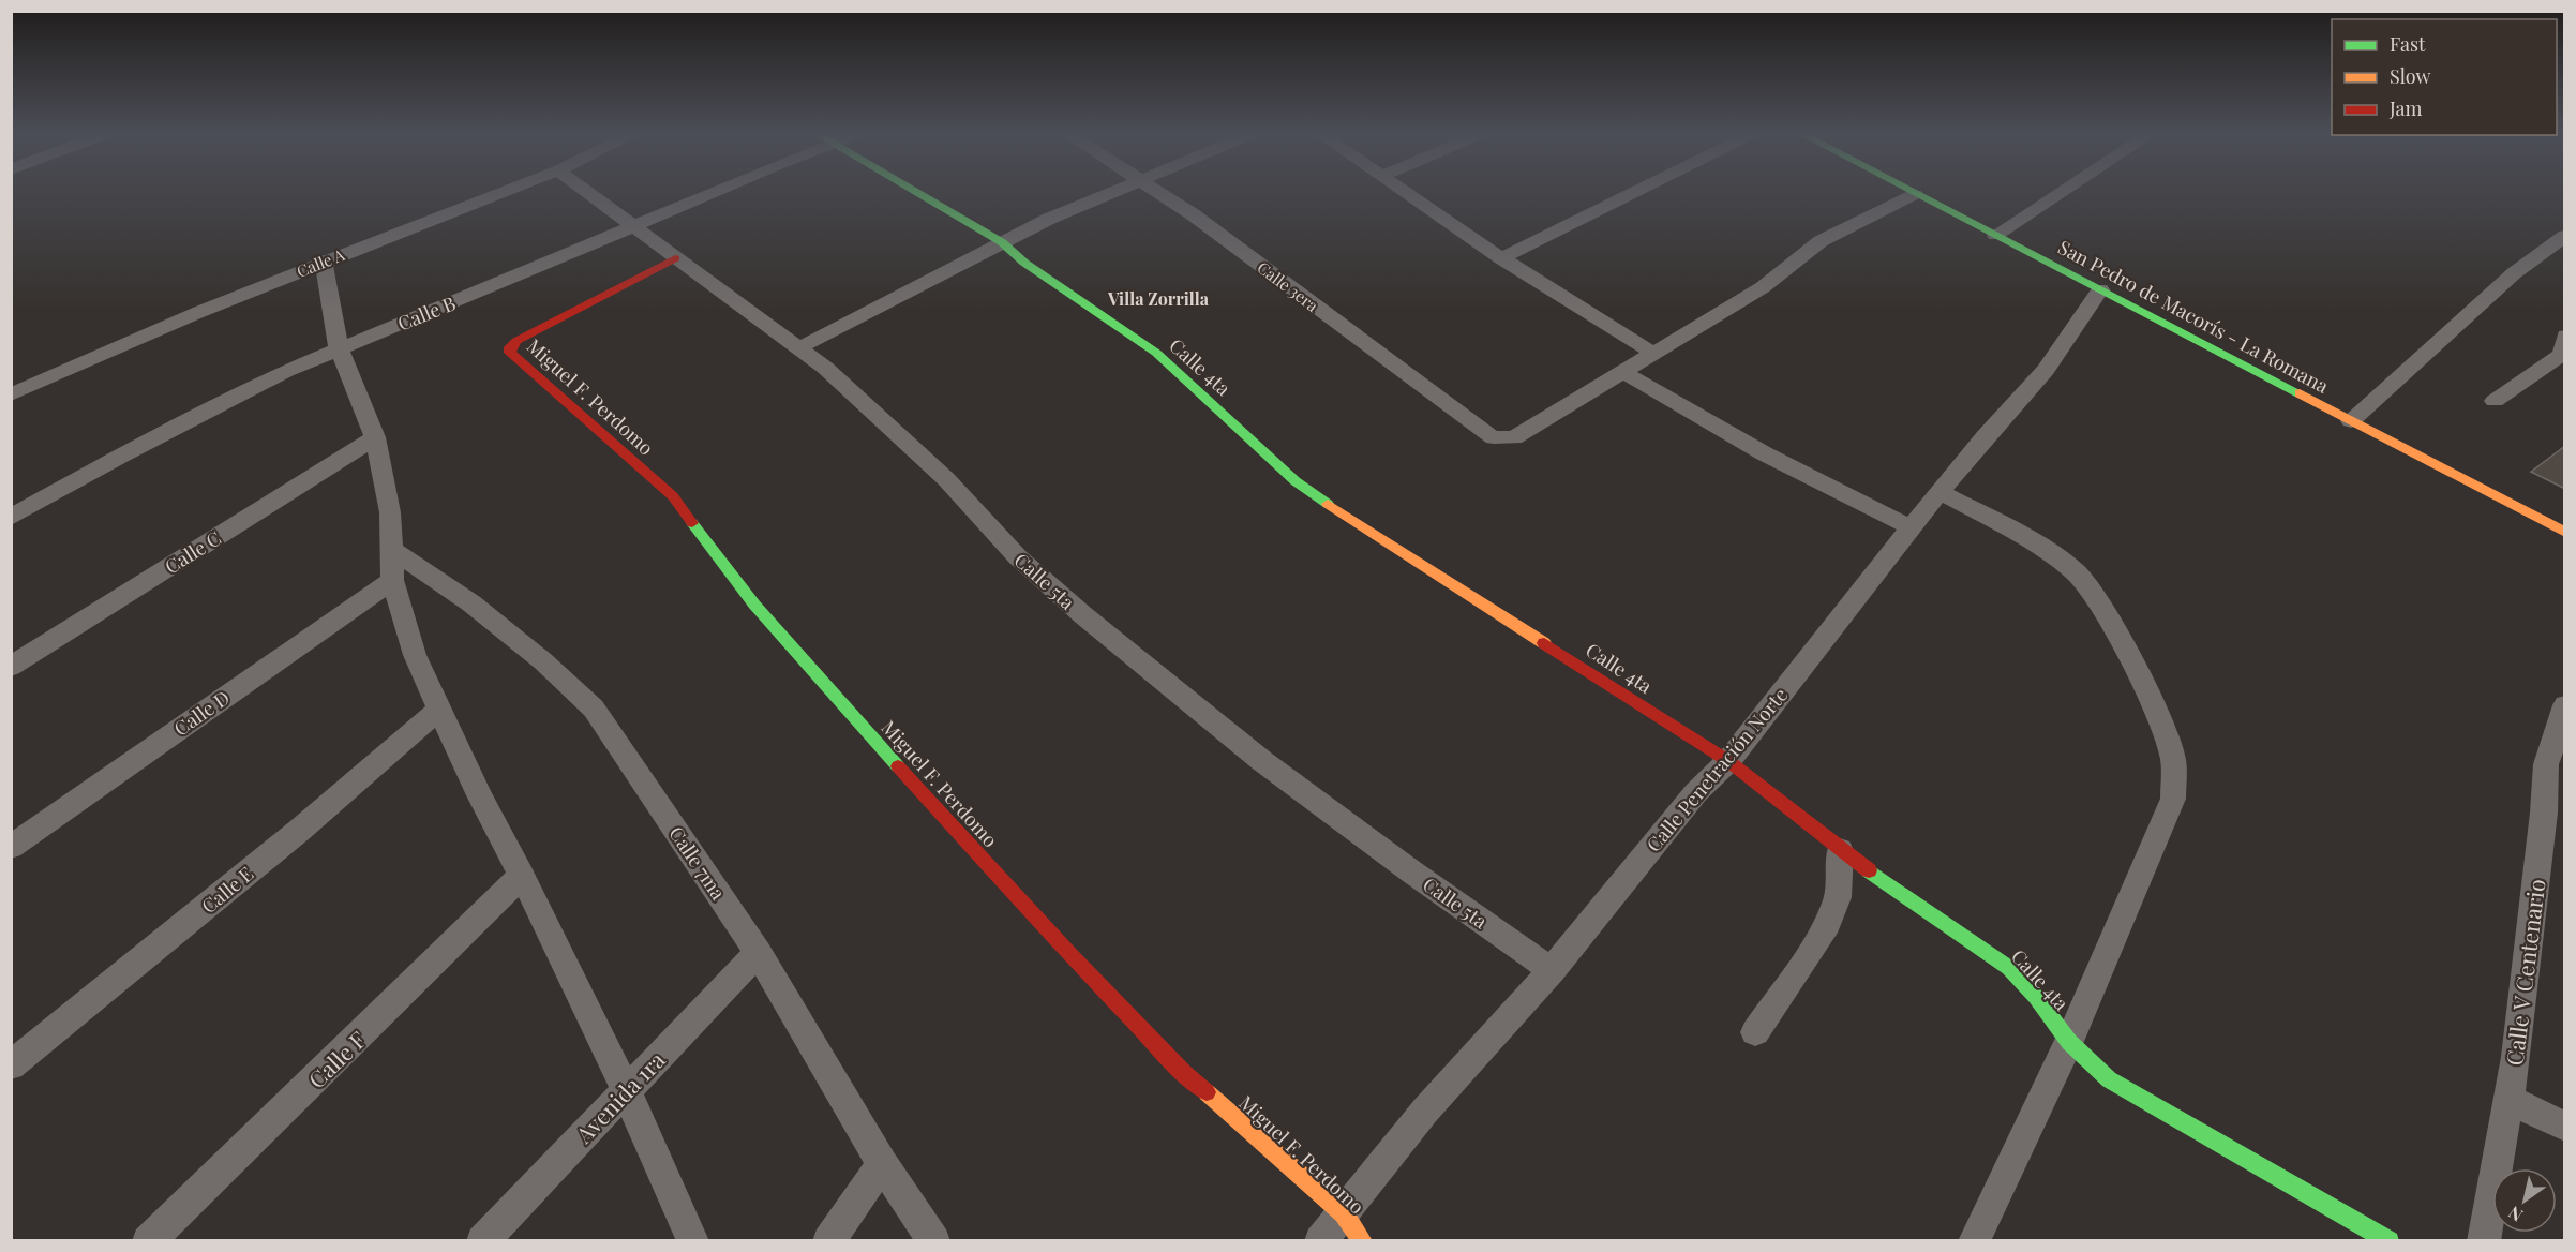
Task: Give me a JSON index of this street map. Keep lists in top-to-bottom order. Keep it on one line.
{"streets":{"street":["Calle A","Calle 3era","Calle B","San Pedro de Macorís - La Romana","Calle 4ta","Miguel F. Perdomo","Calle C","Calle 5ta","Calle D","Calle Penetración Norte","Calle 7ma","Calle E","Calle V Centenario","Calle F","Avenida 1ra"]},"crossings":[["Calle B","Calle 5ta"],["San Pedro de Macorís - La Romana","Calle Penetración Norte"],["Calle 4ta","Calle Penetración Norte"],["Miguel F. Perdomo","Calle 5ta"],["Miguel F. Perdomo","Calle Penetración Norte"],["Calle 5ta","Calle Penetración Norte"],["Calle 7ma","Avenida 1ra"]],"districts":["Villa Zorrilla"],"legend":["Fast","Slow","Jam"],"north":"bottom left"}
